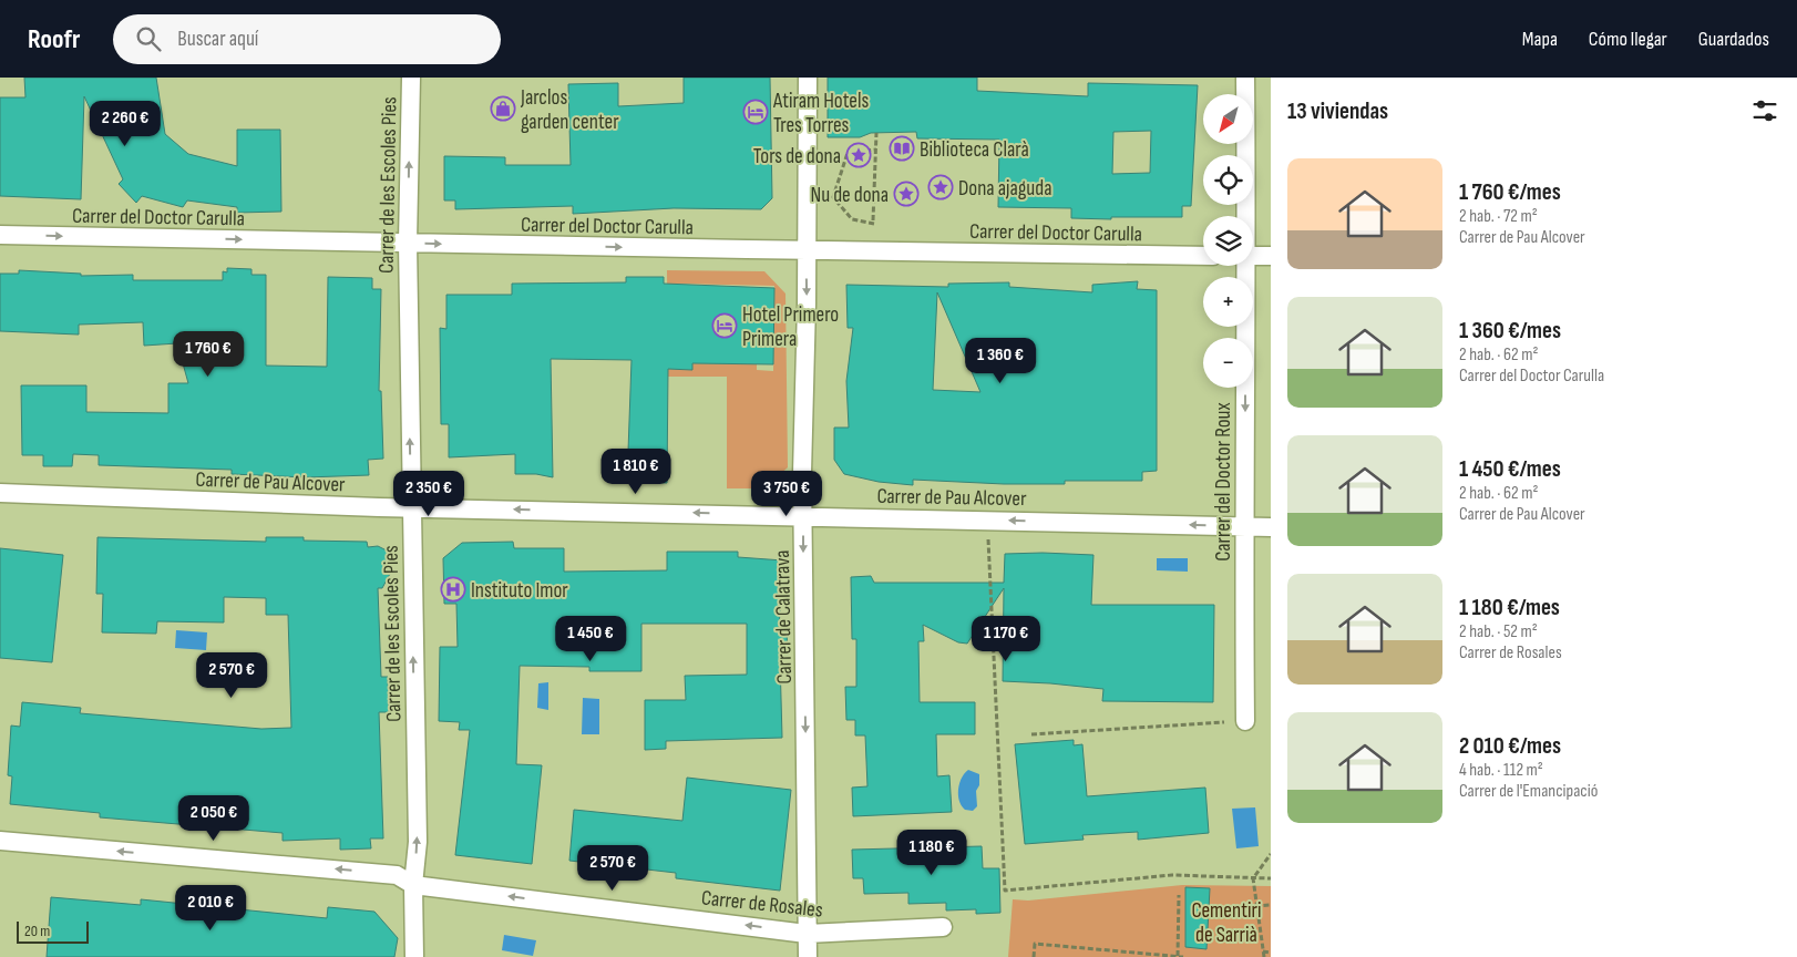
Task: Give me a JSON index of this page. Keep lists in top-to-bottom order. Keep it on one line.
{"streets":{"street":["Carrer de les Escoles Pies","Carrer del Doctor Carulla","Carrer de Pau Alcover","Carrer del Doctor Roux","Carrer de Calatrava","Carrer de Rosales"]},"crossings":[["Carrer de les Escoles Pies","Carrer del Doctor Carulla"],["Carrer de les Escoles Pies","Carrer de Pau Alcover"],["Carrer de les Escoles Pies","Carrer de Rosales"],["Carrer del Doctor Carulla","Carrer de Calatrava"],["Carrer de Pau Alcover","Carrer del Doctor Roux"],["Carrer de Pau Alcover","Carrer de Calatrava"],["Carrer de Calatrava","Carrer de Rosales"]],"one_way":["Carrer de les Escoles Pies","Carrer del Doctor Carulla","Carrer de Pau Alcover","Carrer del Doctor Roux","Carrer de Calatrava","Carrer de Rosales"],"parks":["Cementiri de Sarrià"],"places":{"shop":["Jarclos garden center"],"hotel":["Atiram Hotels Tres Torres","Hotel Primero Primera"],"library":["Biblioteca Clarà"],"place":["Tors de dona","Dona ajaguda","Nu de dona"],"hospital":["Instituto Imor"]},"scale_bar":"20 m","north":"bottom left","page":{"header":"Roofr","search":"Buscar aquí","nav":["Mapa","Cómo llegar","Guardados"],"heading":"13 viviendas","map_buttons":["+","−"],"price":["2 260 €","1 760 €","1 360 €","1 810 €","2 350 €","3 750 €","1 450 €","1 170 €","2 570 €","2 050 €","1 180 €","2 570 €","2 010 €"],"list":[{"name":"1 760 €/mes","note":"2 hab. · 72 m² · Carrer de Pau Alcover"},{"name":"1 360 €/mes","note":"2 hab. · 62 m² · Carrer del Doctor Carulla"},{"name":"1 450 €/mes","note":"2 hab. · 62 m² · Carrer de Pau Alcover"},{"name":"1 180 €/mes","note":"2 hab. · 52 m² · Carrer de Rosales"},{"name":"2 010 €/mes","note":"4 hab. · 112 m² · Carrer de l'Emancipació"}],"scale":"20 m"}}
